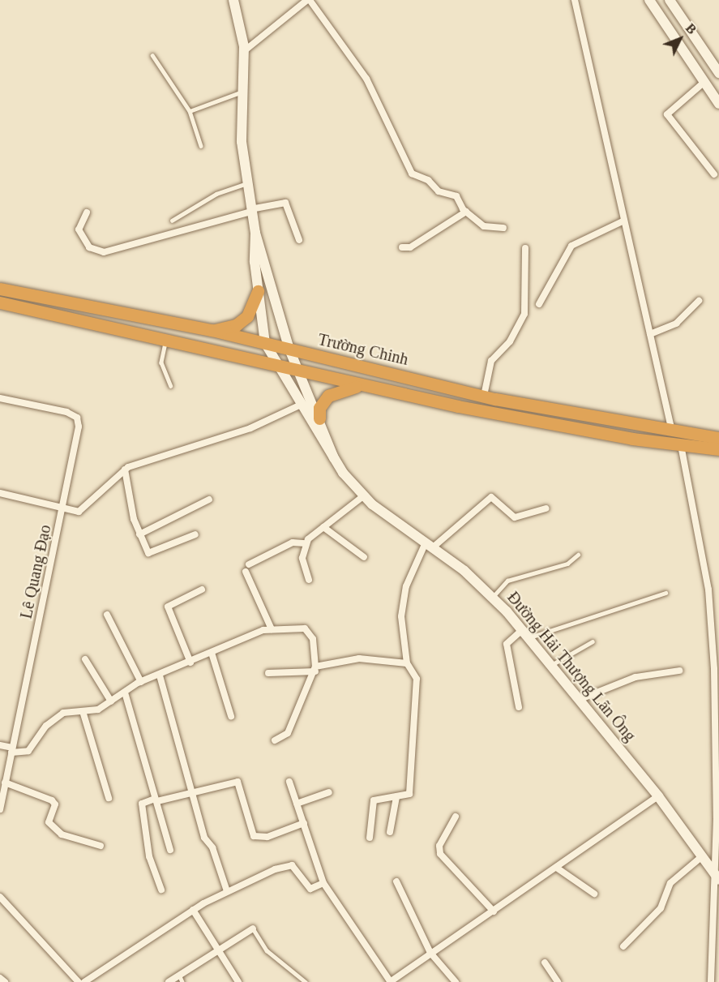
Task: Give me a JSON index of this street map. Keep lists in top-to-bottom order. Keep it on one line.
{"streets":{"highway":["Trường Chinh"],"street":["Lê Quang Đạo","Đường Hải Thượng Lãn Ông"]},"crossings":[["Trường Chinh","Đường Hải Thượng Lãn Ông"]],"north":"top right"}
